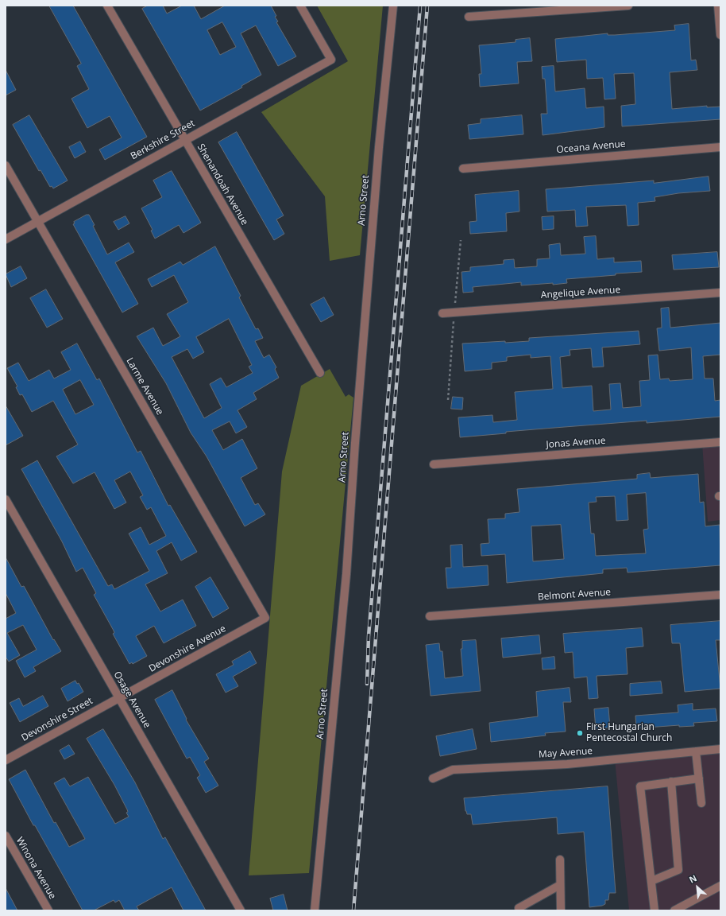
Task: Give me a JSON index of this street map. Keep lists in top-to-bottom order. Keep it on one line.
{"streets":{"street":["Berkshire Street","Oceana Avenue","Shenandoah Avenue","Arno Street","Angelique Avenue","Larme Avenue","Jonas Avenue","Belmont Avenue","Devonshire Avenue","Osage Avenue","Devonshire Street","May Avenue","Winona Avenue"]},"crossings":[["Berkshire Street","Shenandoah Avenue"],["Berkshire Street","Larme Avenue"],["Larme Avenue","Devonshire Avenue"],["Devonshire Avenue","Osage Avenue"],["Devonshire Avenue","Devonshire Street"],["Osage Avenue","Devonshire Street"]],"places":["First Hungarian Pentecostal Church"],"north":"top left"}
